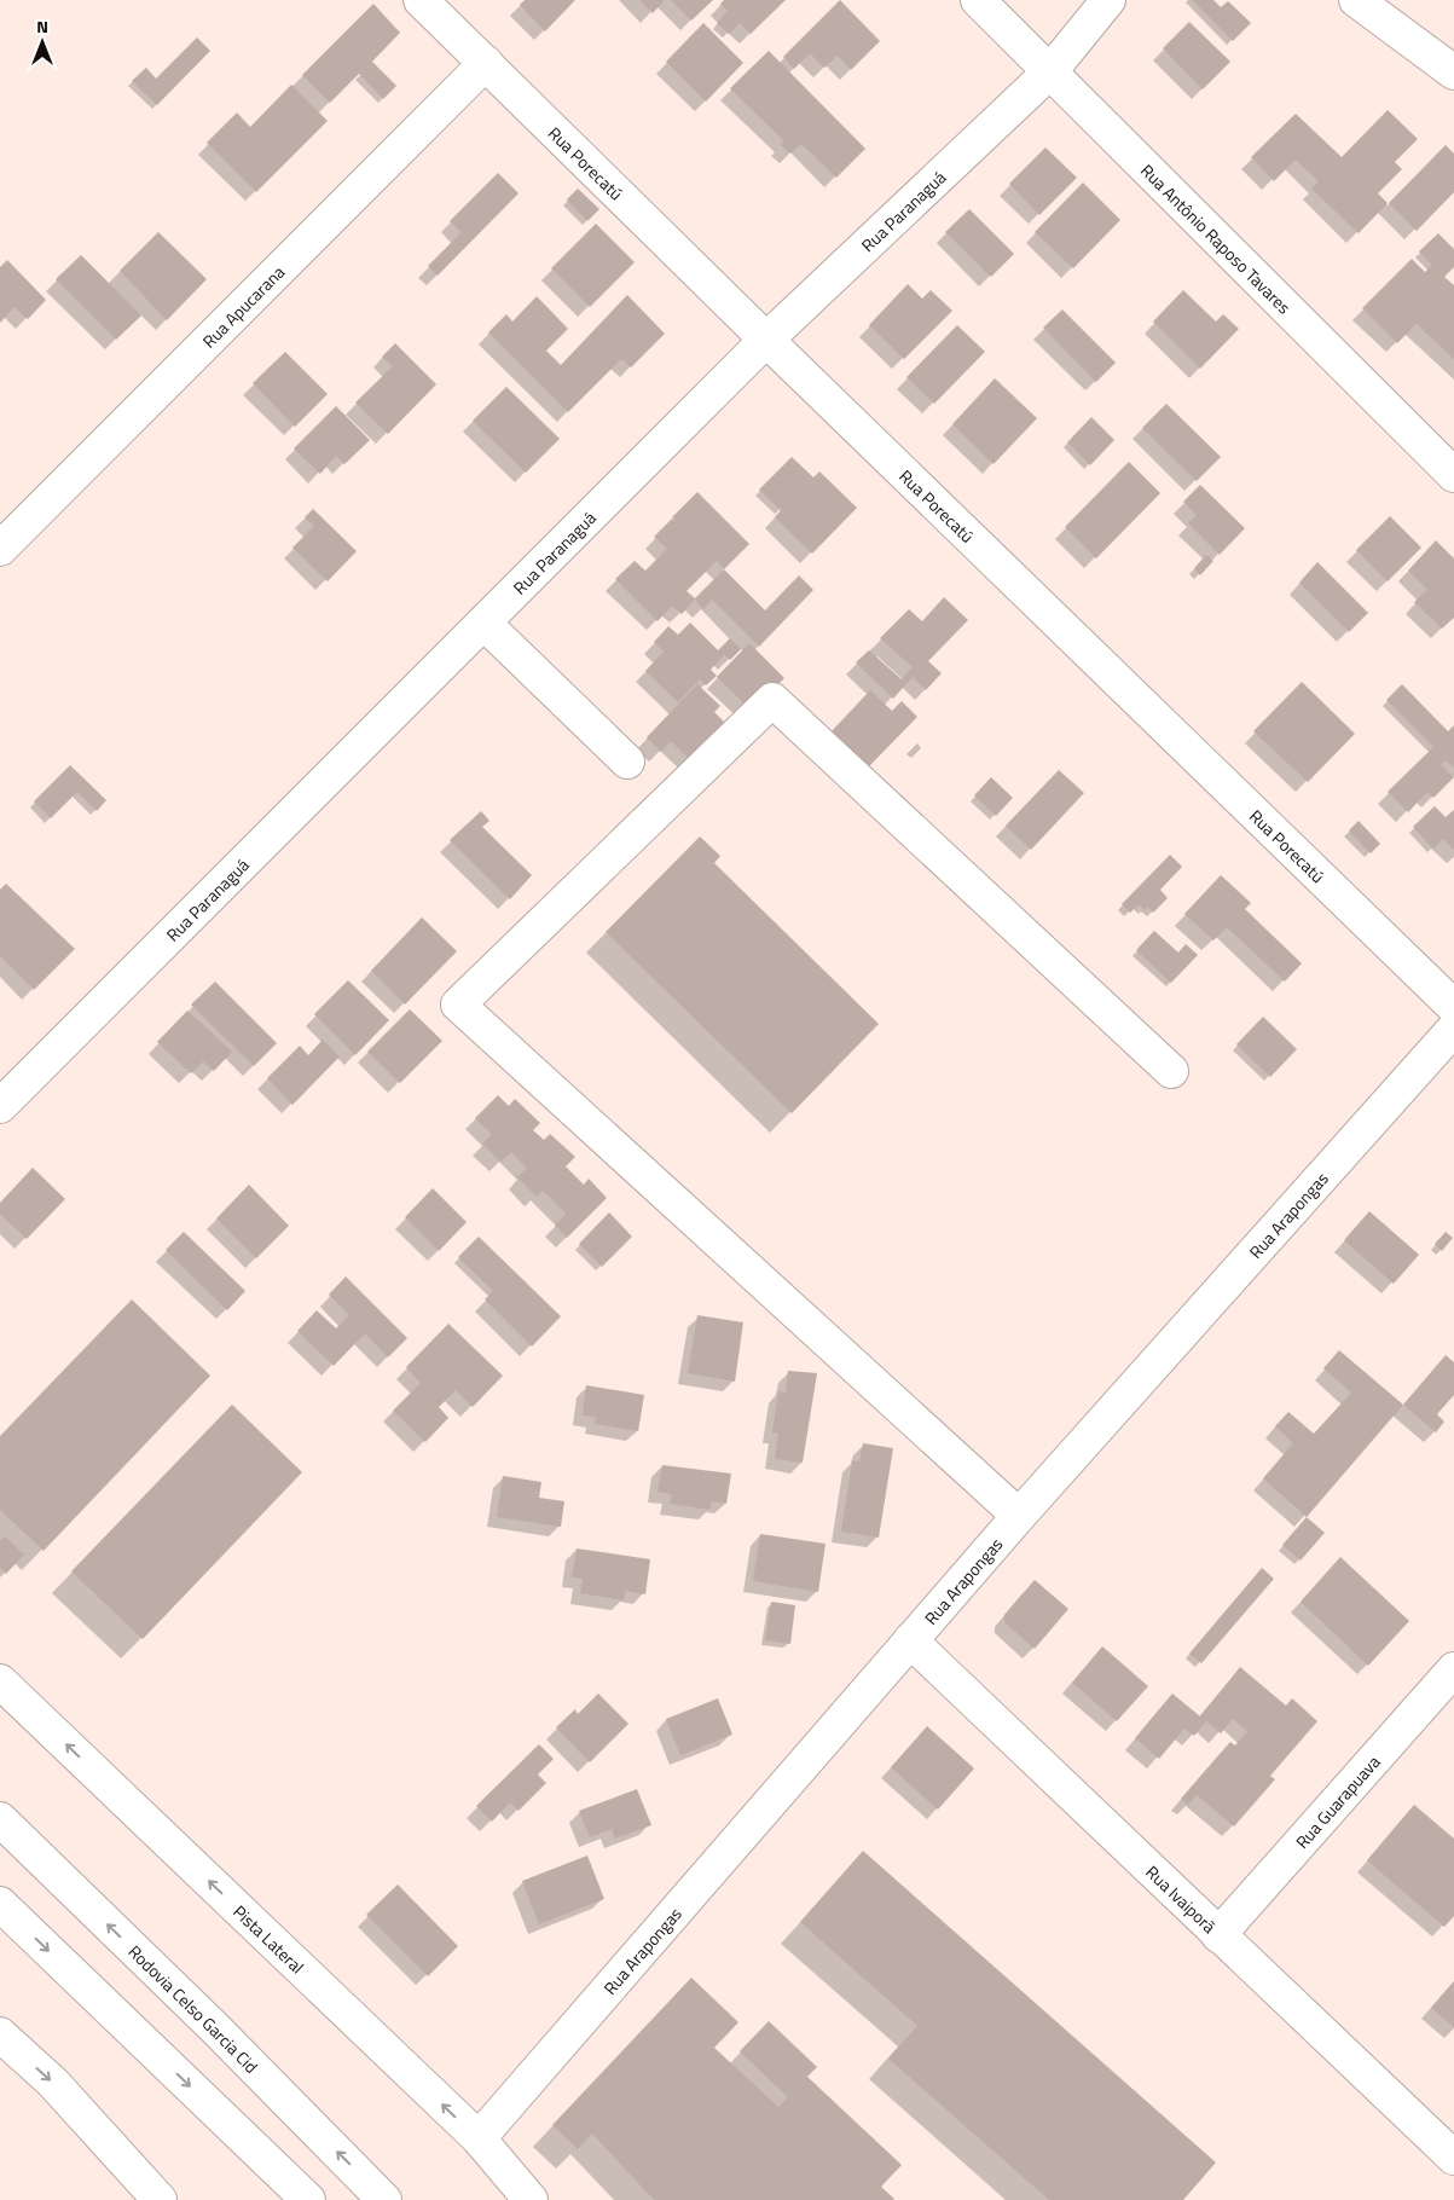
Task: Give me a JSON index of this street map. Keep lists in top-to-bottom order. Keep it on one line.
{"streets":{"main road":["Rua Porecatú","Rua Paranaguá","Rua Antônio Raposo Tavares","Rua Apucarana","Rua Arapongas","Rua Guarapuava","Rua Ivaiporã","Pista Lateral","Rodovia Celso Garcia Cid"]},"crossings":[["Rua Porecatú","Rua Paranaguá"],["Rua Porecatú","Rua Apucarana"],["Rua Paranaguá","Rua Antônio Raposo Tavares"],["Rua Arapongas","Rua Ivaiporã"],["Rua Arapongas","Pista Lateral"],["Rua Guarapuava","Rua Ivaiporã"]],"north":"top"}
